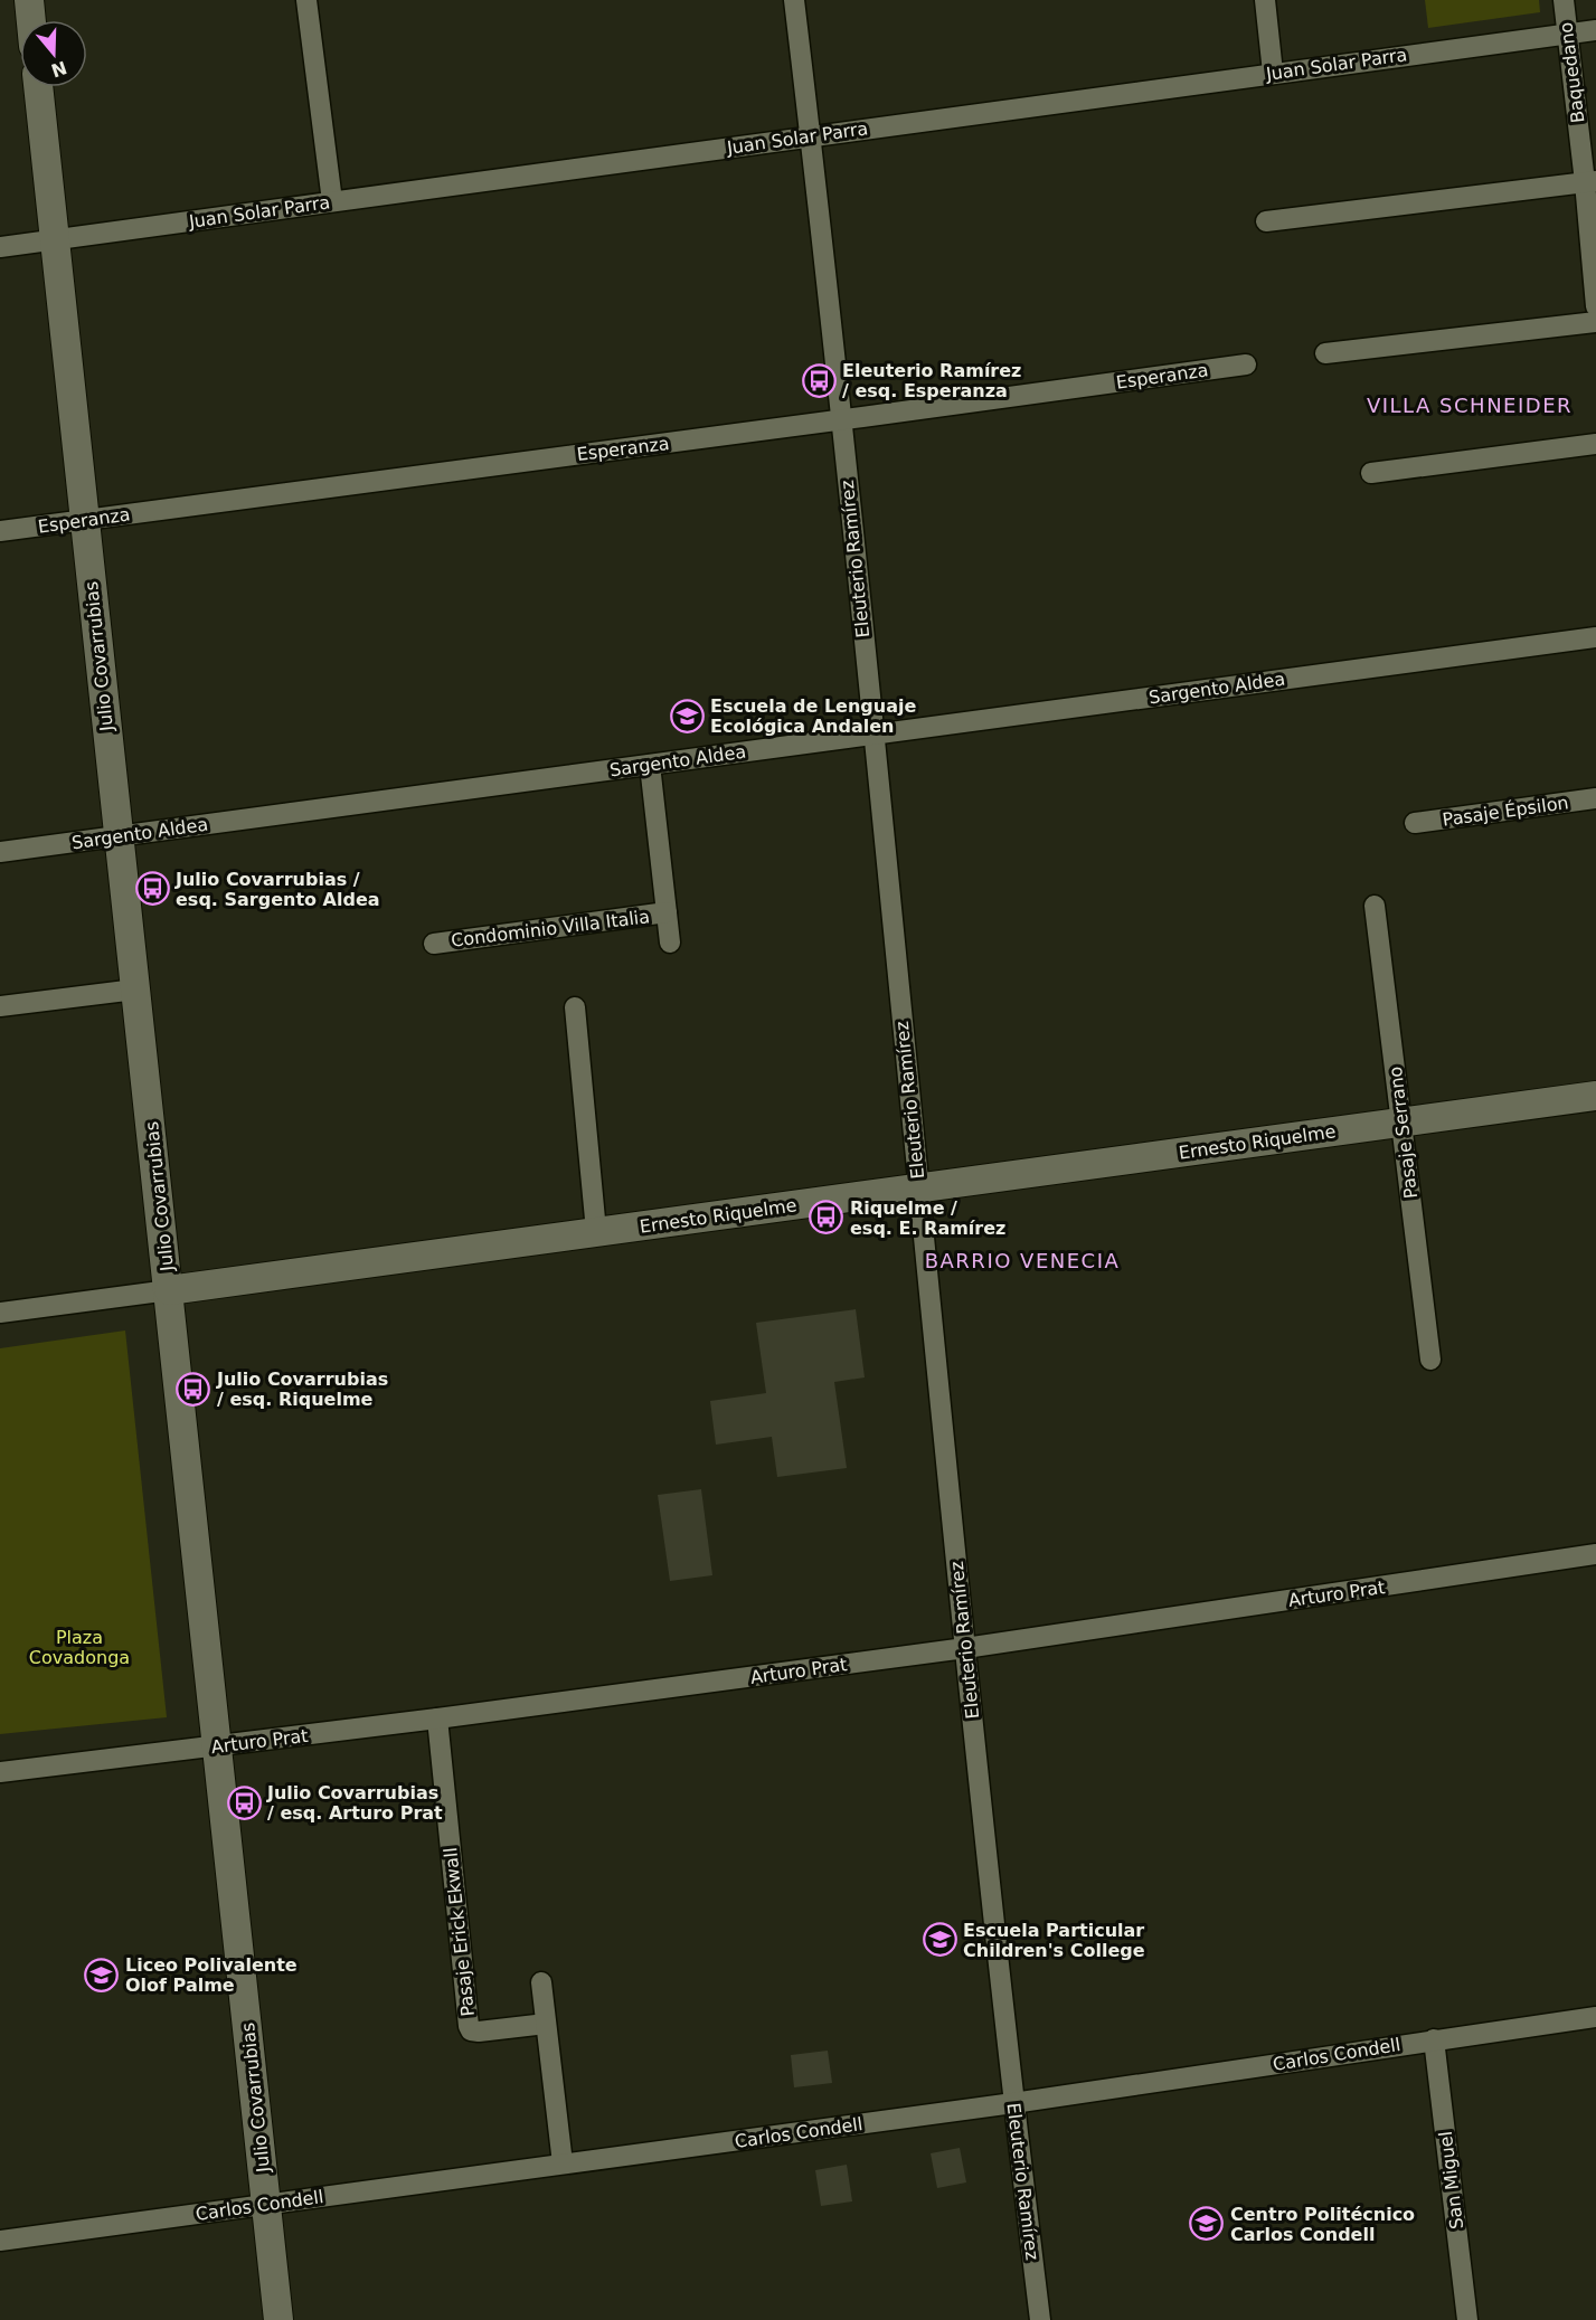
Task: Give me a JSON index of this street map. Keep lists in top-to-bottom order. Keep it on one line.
{"streets":{"street":["Juan Solar Parra","Baquedano","Esperanza","Eleuterio Ramírez","Julio Covarrubias","Sargento Aldea","Pasaje Épsilon","Condominio Villa Italia","Pasaje Serrano","Ernesto Riquelme","Arturo Prat","Pasaje Erick Ekwall","Carlos Condell","San Miguel"]},"crossings":[["Juan Solar Parra","Baquedano"],["Juan Solar Parra","Eleuterio Ramírez"],["Juan Solar Parra","Julio Covarrubias"],["Esperanza","Eleuterio Ramírez"],["Esperanza","Julio Covarrubias"],["Eleuterio Ramírez","Sargento Aldea"],["Eleuterio Ramírez","Ernesto Riquelme"],["Eleuterio Ramírez","Arturo Prat"],["Eleuterio Ramírez","Carlos Condell"],["Julio Covarrubias","Sargento Aldea"],["Julio Covarrubias","Ernesto Riquelme"],["Julio Covarrubias","Arturo Prat"],["Julio Covarrubias","Carlos Condell"],["Sargento Aldea","Condominio Villa Italia"],["Pasaje Serrano","Ernesto Riquelme"],["Arturo Prat","Pasaje Erick Ekwall"],["Carlos Condell","San Miguel"]],"districts":["VILLA SCHNEIDER","BARRIO VENECIA"],"parks":["Plaza Covadonga"],"places":{"bus stop":["Eleuterio Ramírez / esq. Esperanza","Julio Covarrubias / esq. Sargento Aldea","Riquelme / esq. E. Ramírez","Julio Covarrubias / esq. Riquelme","Julio Covarrubias / esq. Arturo Prat"],"school or university":["Escuela de Lenguaje Ecológica Andalen","Escuela Particular Children's College","Liceo Polivalente Olof Palme","Centro Politécnico Carlos Condell"]},"north":"bottom"}
